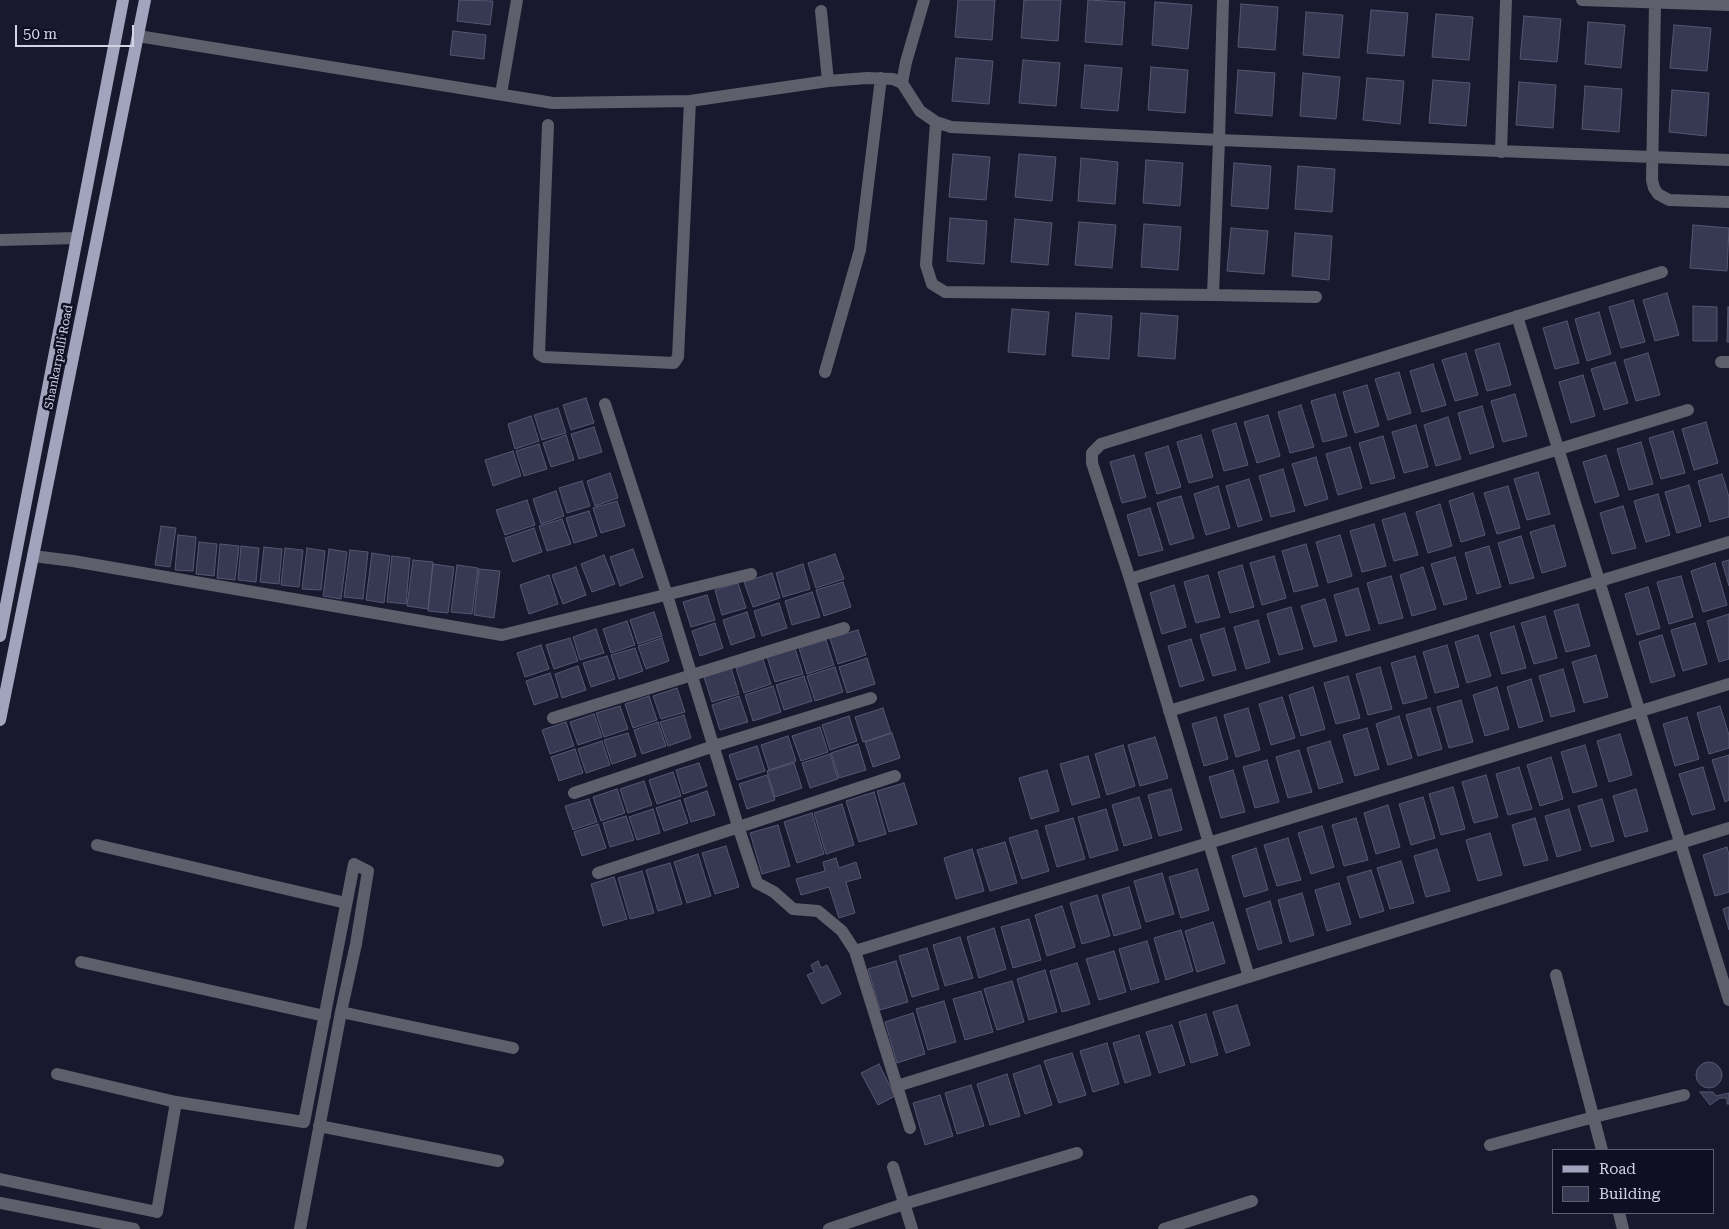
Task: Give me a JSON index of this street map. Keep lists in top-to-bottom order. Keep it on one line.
{"streets":{"main road":["Shankarpalli Road"]},"legend":["Road","Building"],"scale_bar":"50 m"}
